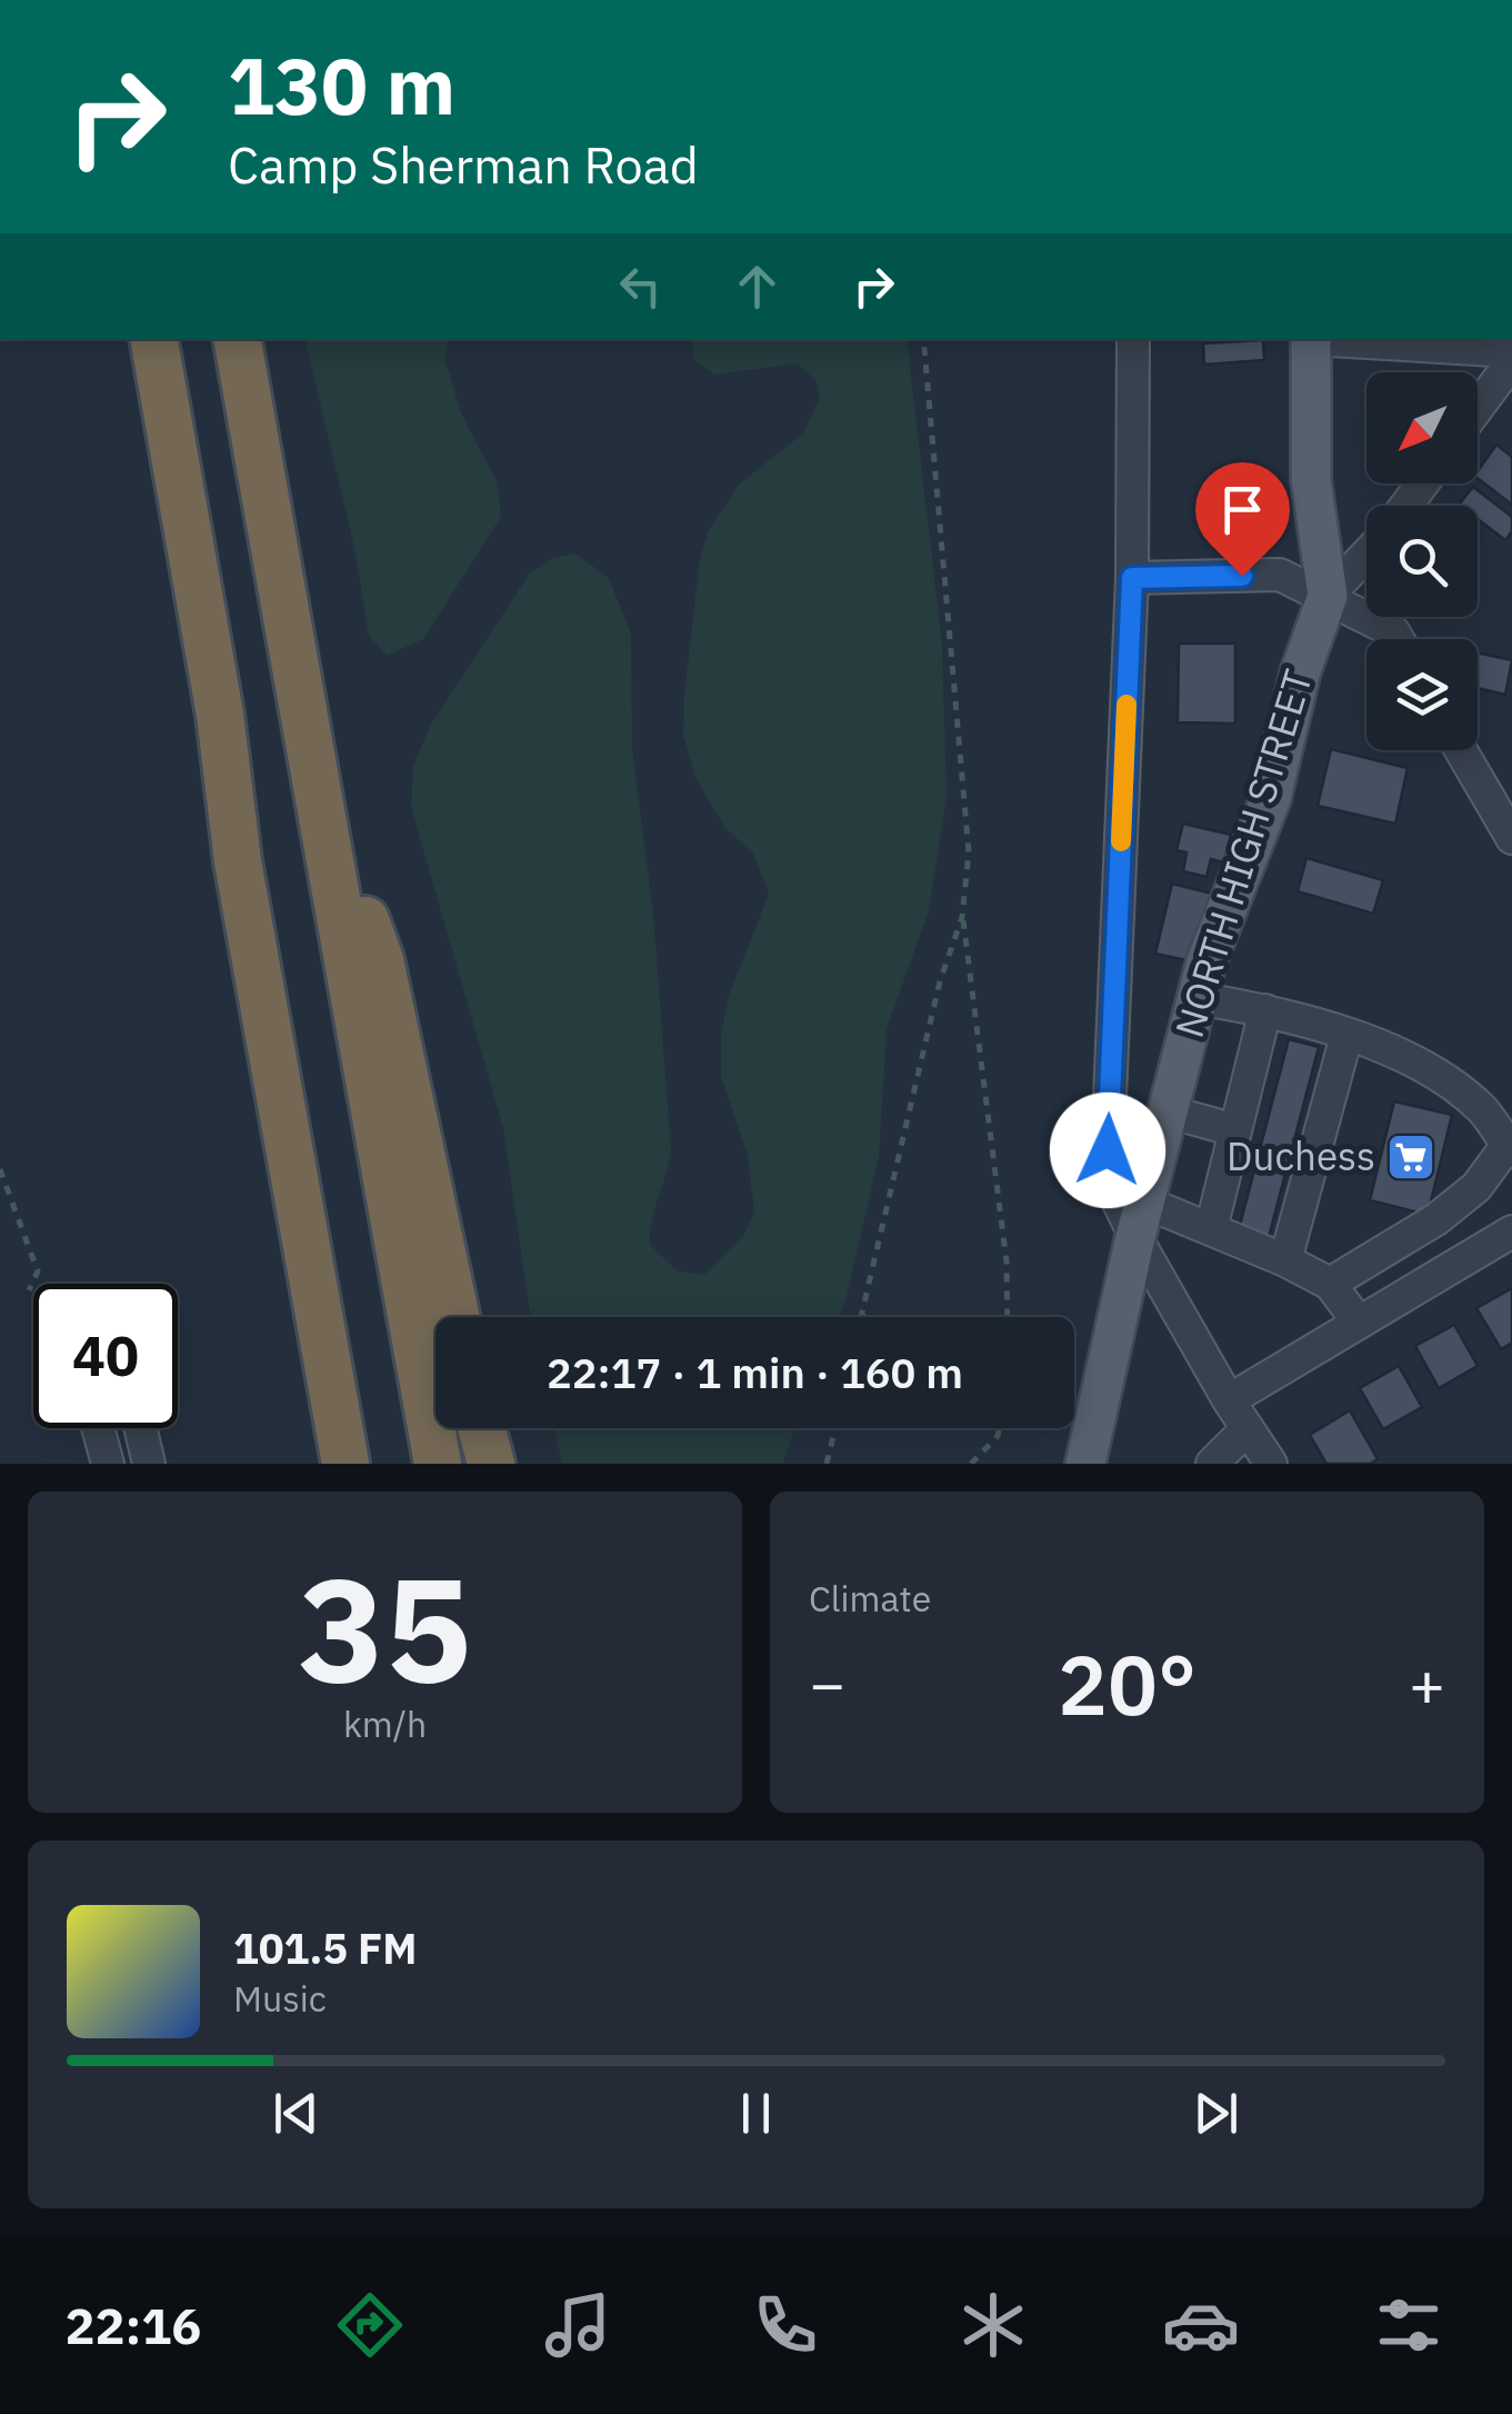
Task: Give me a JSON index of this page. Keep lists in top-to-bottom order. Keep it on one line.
{"streets":{"main road":["NORTH HIGH STREET"]},"places":{"supermarket":["Duchess"]},"north":"bottom left","page":{"turn":["130 m","Camp Sherman Road"],"limit":"40","trip":"22:17 · 1 min · 160 m","tile":[["35","km/h"],"Climate"],"heat":["−","20°","+"],"song":["101.5 FM","Music"],"tabs":"22:16"}}
